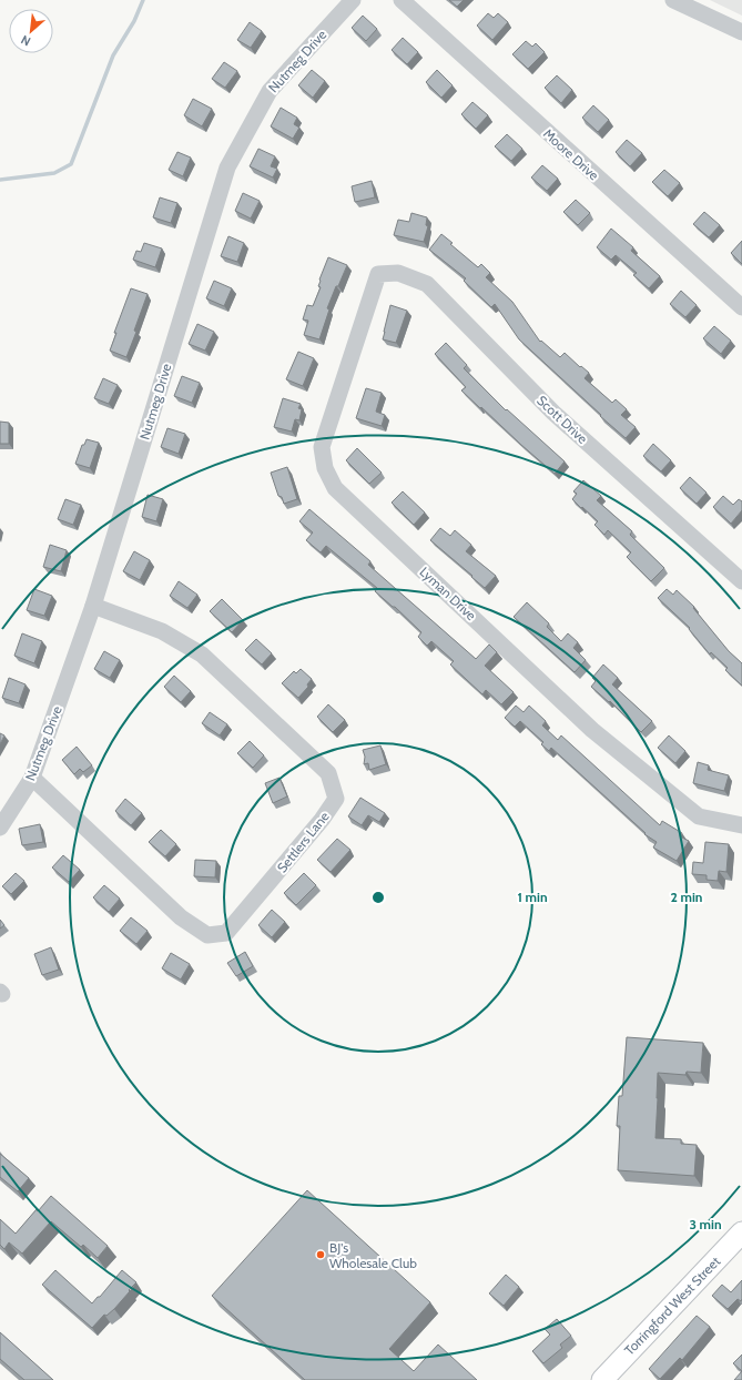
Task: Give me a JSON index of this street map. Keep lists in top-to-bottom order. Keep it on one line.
{"streets":{"main road":["Torringford West Street"],"street":["Nutmeg Drive","Moore Drive","Scott Drive","Lyman Drive","Settlers Lane"]},"crossings":[["Nutmeg Drive","Settlers Lane"],["Scott Drive","Lyman Drive"]],"places":["BJ's Wholesale Club"],"north":"bottom left","rings":["1 min","2 min","3 min"]}
